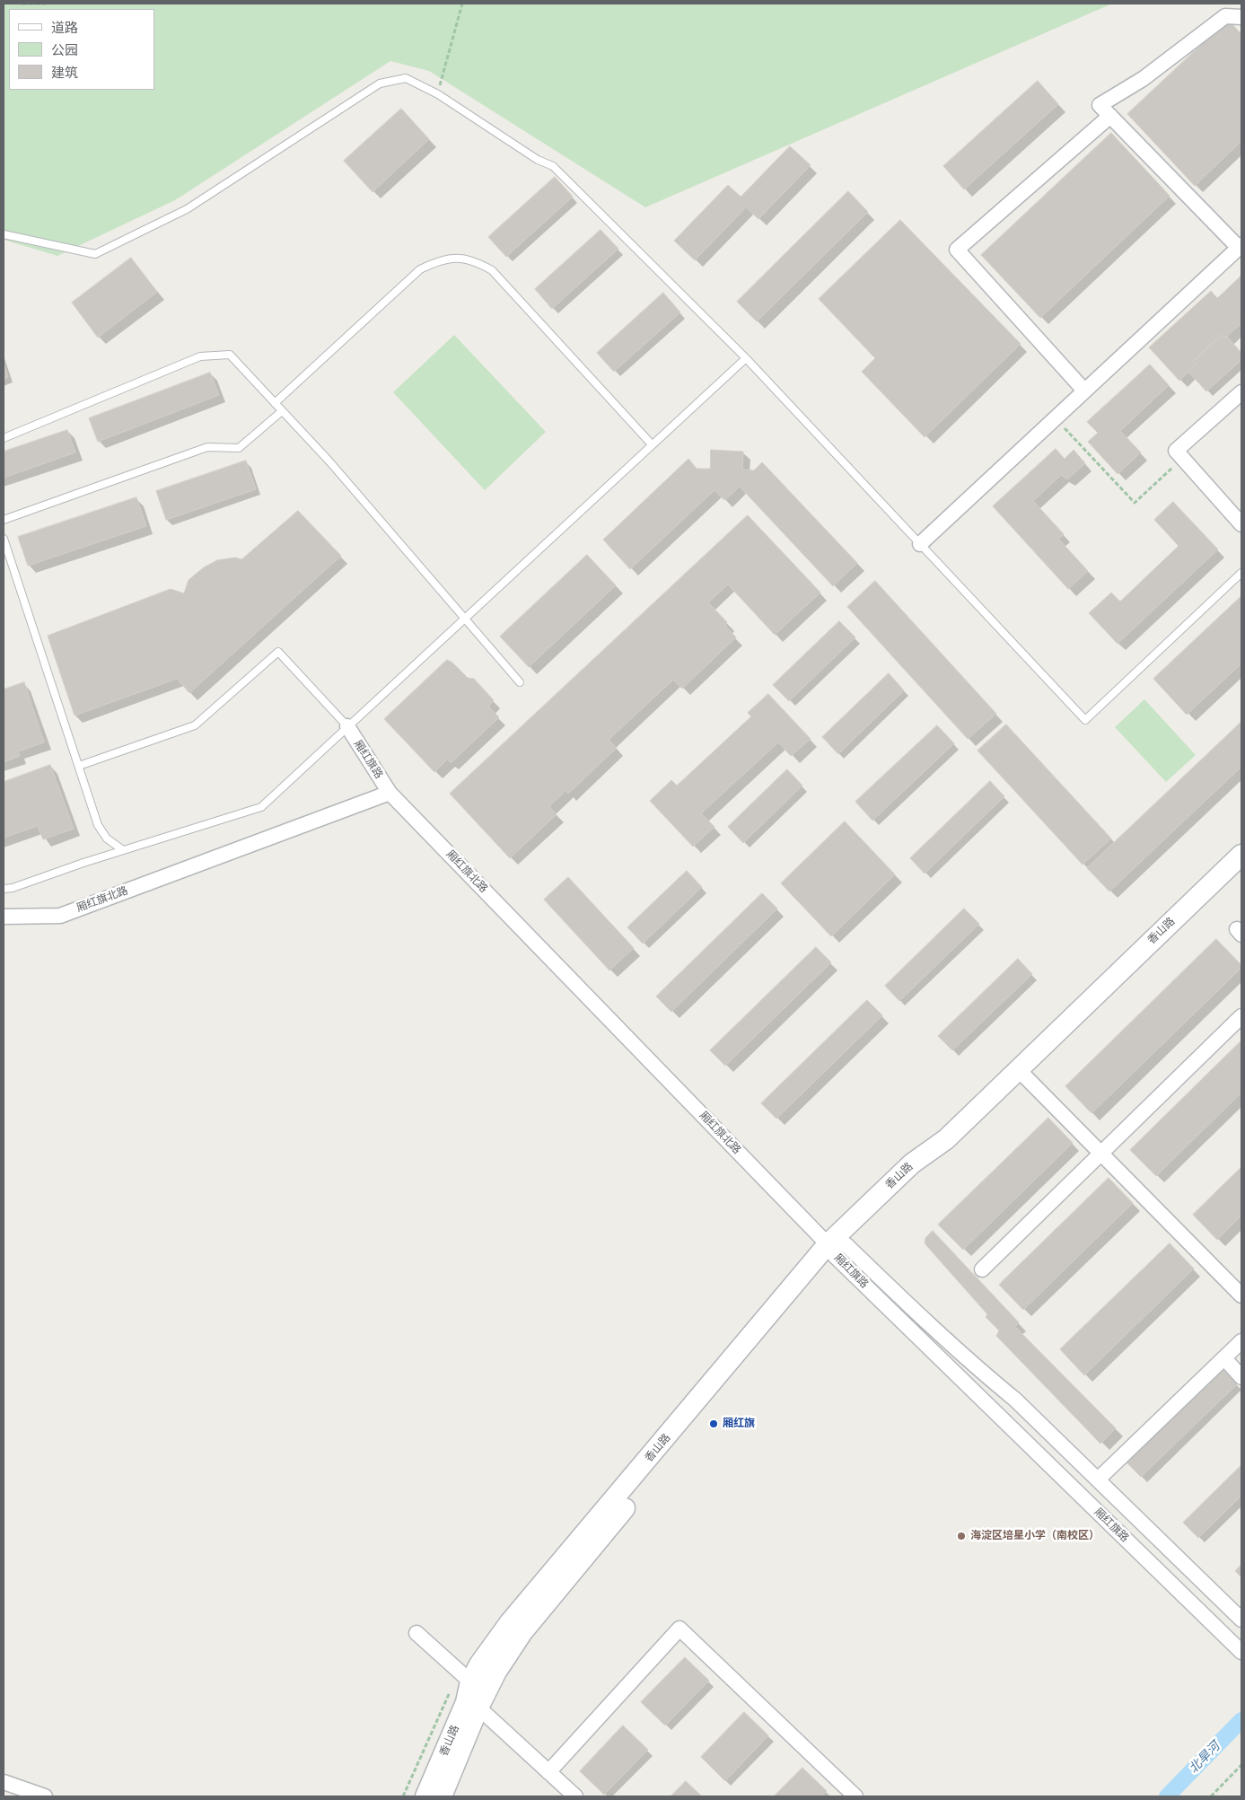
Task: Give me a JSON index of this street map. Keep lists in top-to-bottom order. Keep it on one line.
{"streets":{"street":["厢红旗路","厢红旗北路","香山路"]},"crossings":[["厢红旗路","厢红旗北路"],["厢红旗路","香山路"],["厢红旗北路","香山路"]],"water":["北旱河"],"places":["厢红旗","海淀区培星小学（南校区）"],"legend":["道路","公园","建筑"]}
